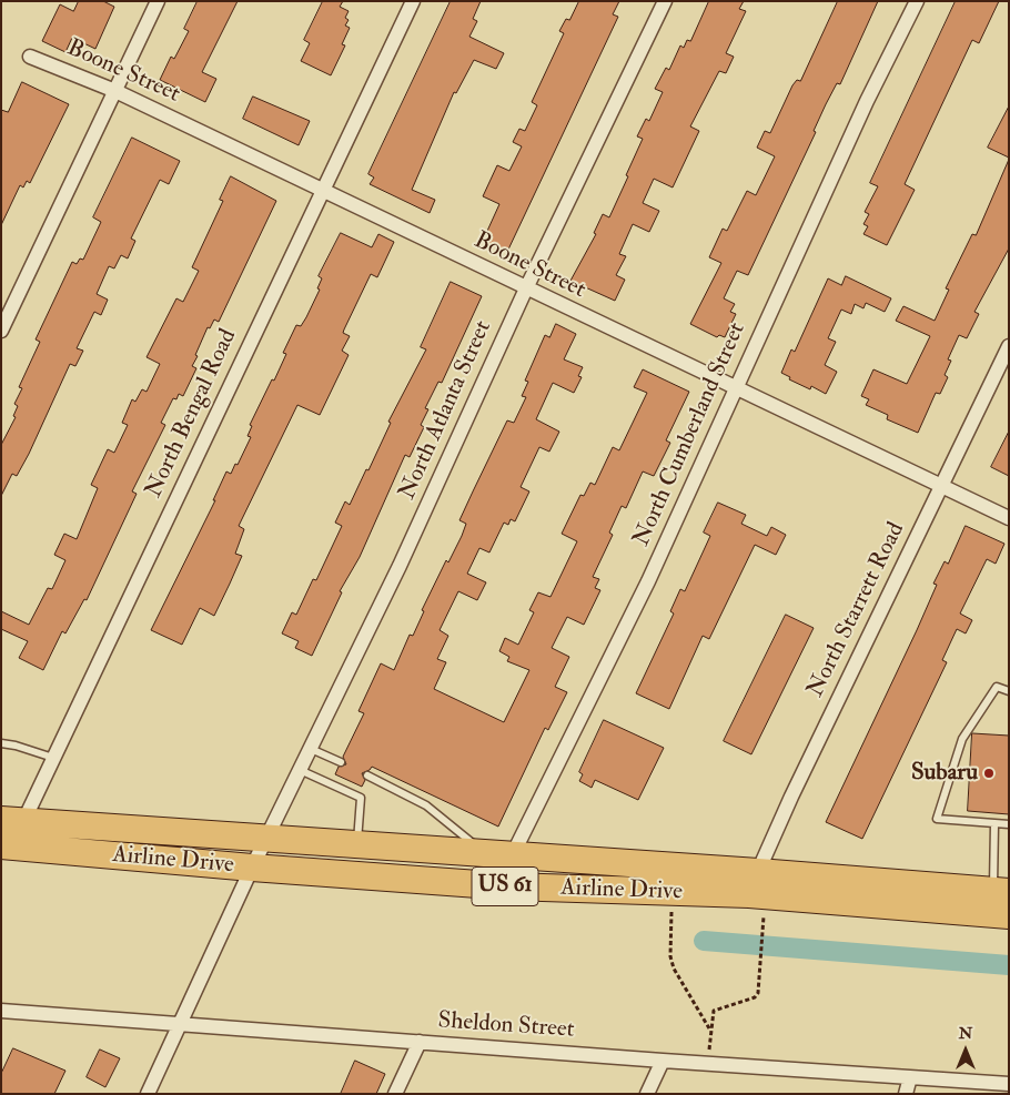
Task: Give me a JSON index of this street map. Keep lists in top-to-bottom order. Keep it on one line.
{"streets":{"highway":["Airline Drive","US 61"],"street":["Boone Street","North Atlanta Street","North Bengal Road","North Cumberland Street","North Starrett Road","Sheldon Street"]},"crossings":[["Boone Street","North Atlanta Street"],["Boone Street","North Bengal Road"],["Boone Street","North Cumberland Street"],["Boone Street","North Starrett Road"],["North Atlanta Street","Airline Drive"],["North Atlanta Street","Sheldon Street"],["North Bengal Road","Airline Drive"],["North Cumberland Street","Airline Drive"],["North Starrett Road","Airline Drive"]],"places":["Subaru"],"north":"top"}
